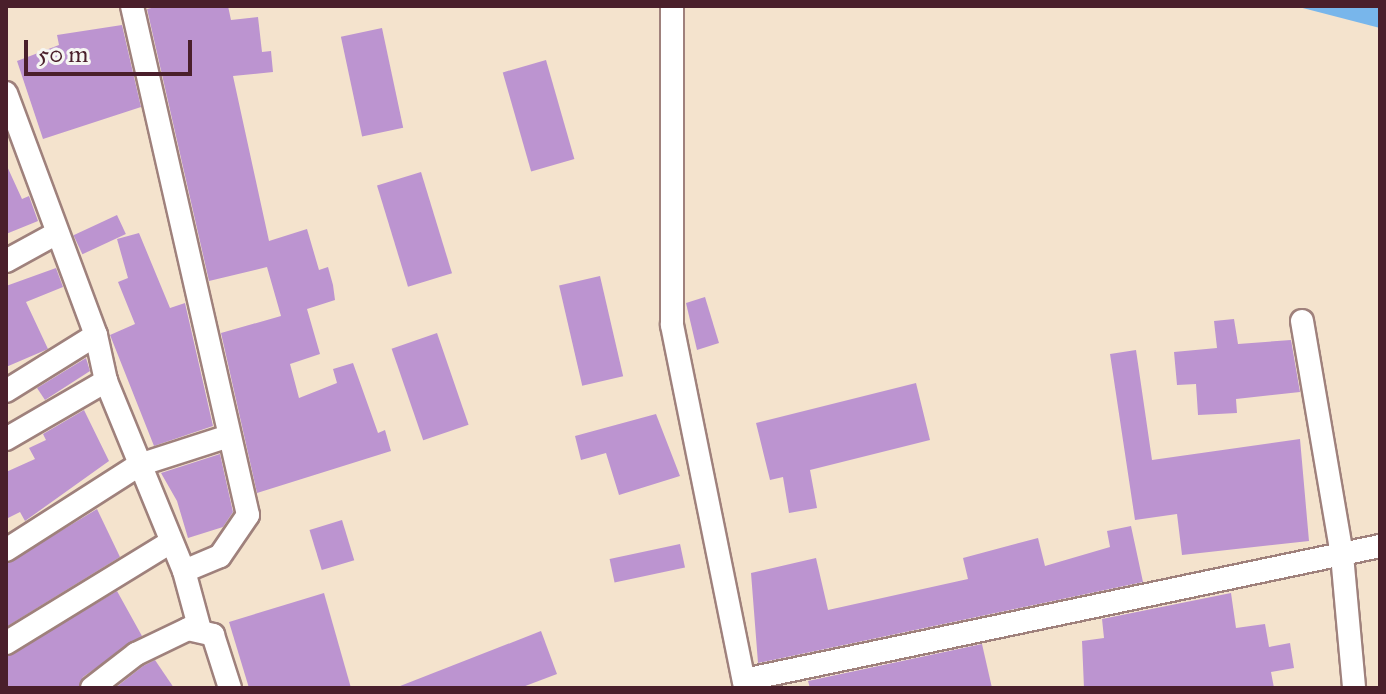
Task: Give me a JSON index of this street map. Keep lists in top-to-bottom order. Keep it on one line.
{"scale_bar":"50 m"}
